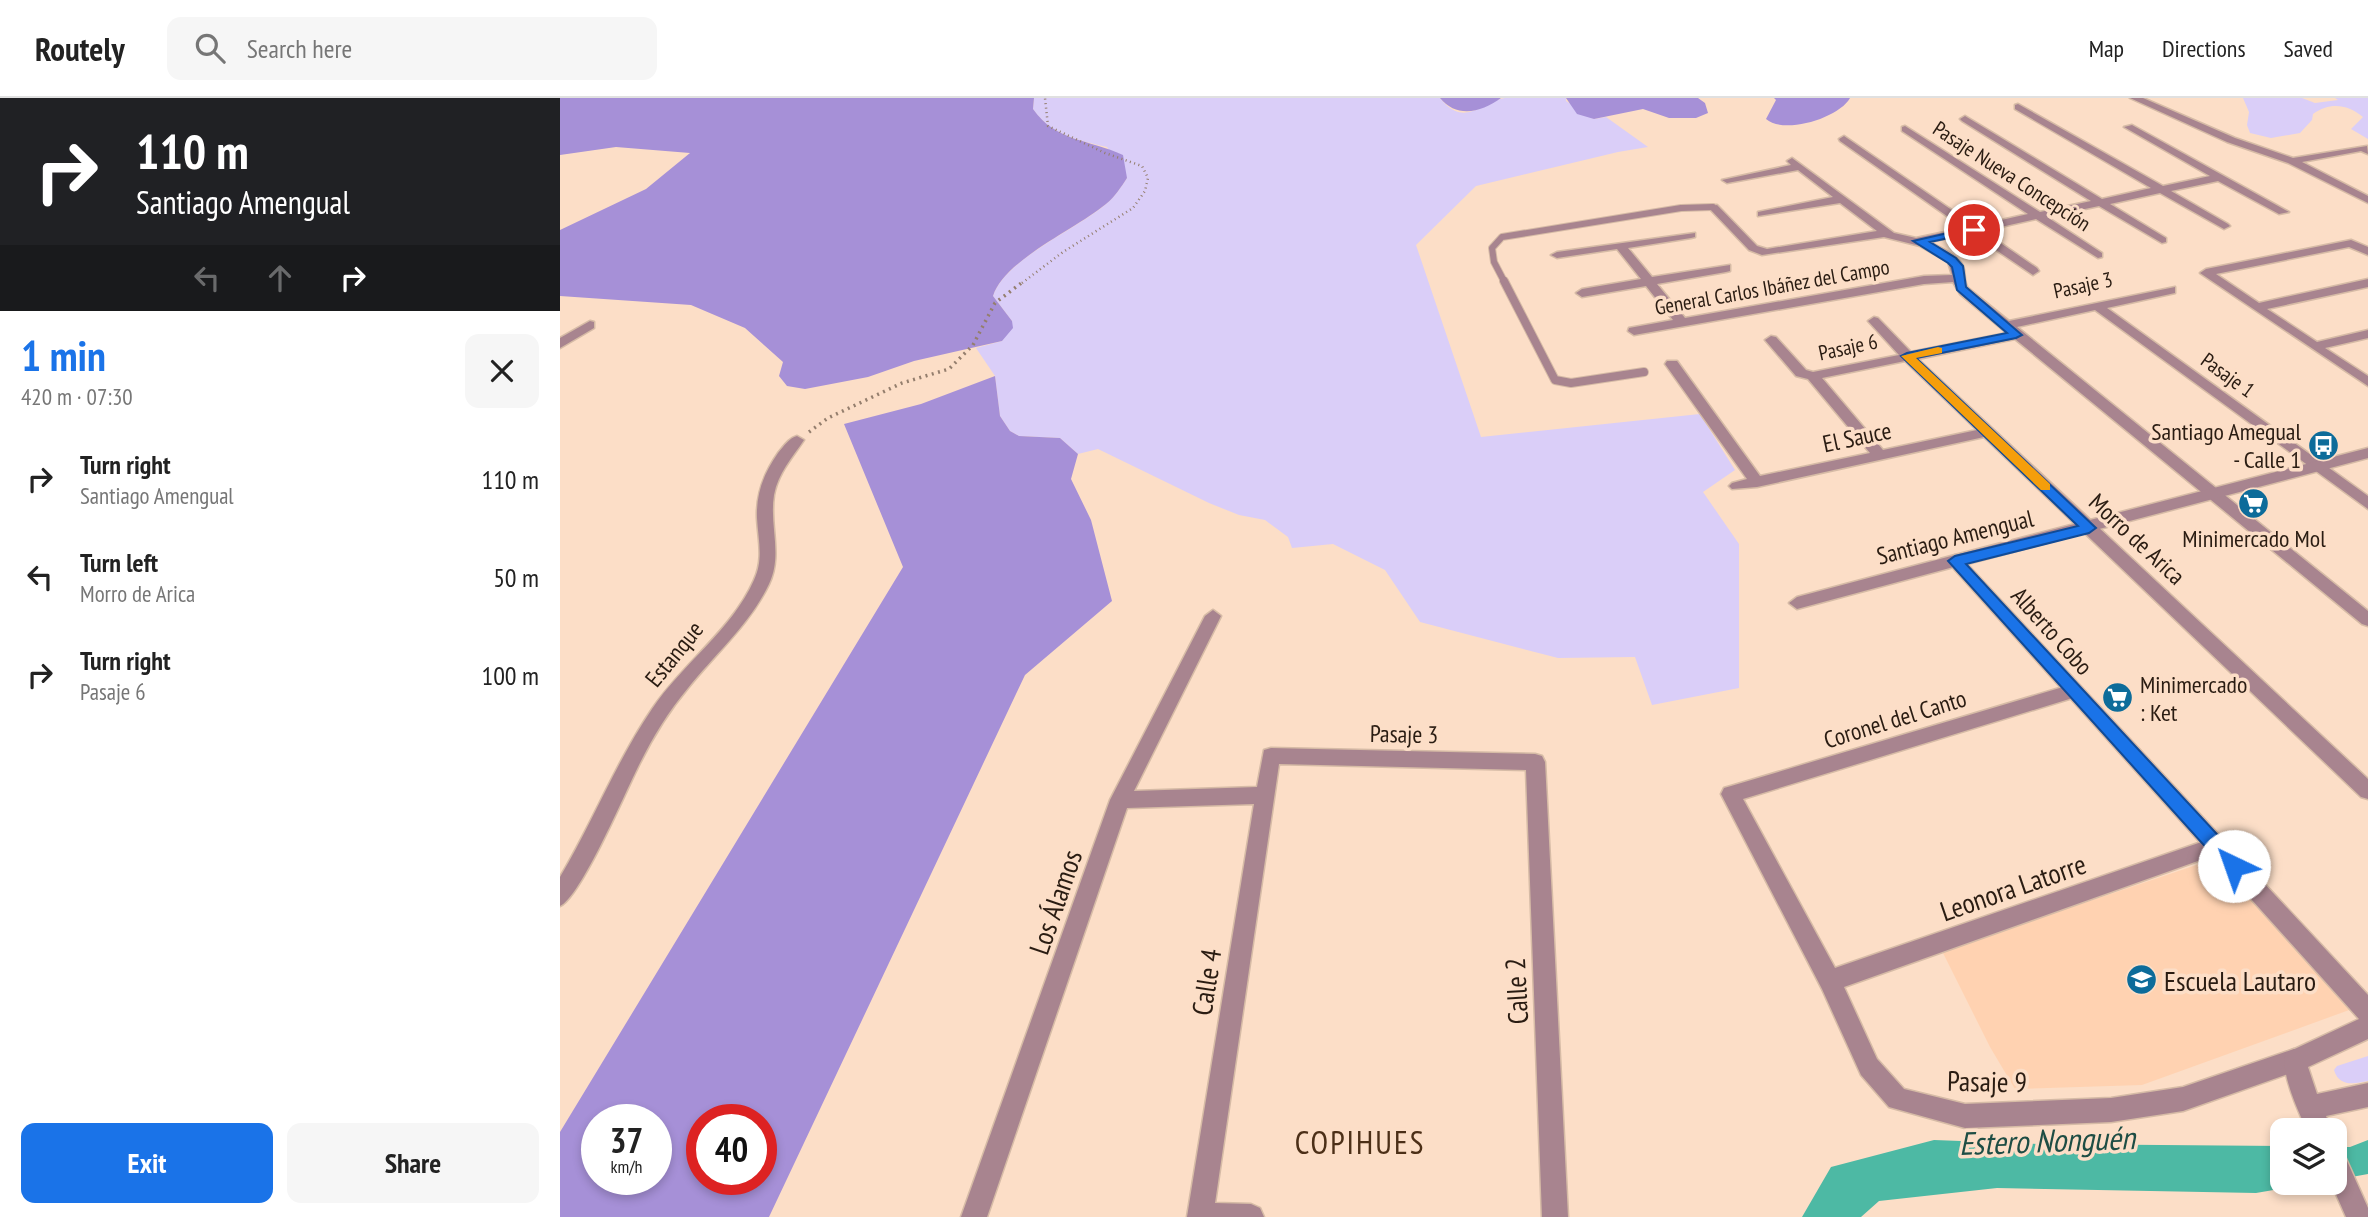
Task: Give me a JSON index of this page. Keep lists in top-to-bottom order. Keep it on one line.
{"streets":{"street":["Pasaje Nueva Concepción","Pasaje 3","General Carlos Ibáñez del Campo","Pasaje 6","Pasaje 1","El Sauce","Santiago Amengual","Morro de Arica","Alberto Cobo","Estanque","Coronel del Canto","Leonora Latorre","Los Álamos","Calle 4","Calle 2","Pasaje 9"]},"crossings":[["Pasaje Nueva Concepción","General Carlos Ibáñez del Campo"],["Pasaje 3","Pasaje 6"],["Pasaje 3","Pasaje 1"],["Pasaje 3","Calle 4"],["Pasaje 3","Calle 2"],["Pasaje 6","Morro de Arica"],["Pasaje 1","Santiago Amengual"],["El Sauce","Morro de Arica"],["Santiago Amengual","Morro de Arica"],["Santiago Amengual","Alberto Cobo"],["Alberto Cobo","Coronel del Canto"],["Alberto Cobo","Leonora Latorre"],["Coronel del Canto","Pasaje 9"],["Leonora Latorre","Pasaje 9"]],"districts":["COPIHUES"],"water":["Estero Nonguén"],"places":{"bus stop":["Santiago Amegual - Calle 1"],"supermarket":["Minimercado Mol","Minimercado : Ket"],"school or university":["Escuela Lautaro"]},"page":{"header":"Routely","search":"Search here","nav":["Map","Directions","Saved"],"turn":["110 m","Santiago Amengual"],"heading":["1 min","420 m · 07:30"],"list":[{"name":"Turn right","note":"Santiago Amengual","value":"110 m"},{"name":"Turn left","note":"Morro de Arica","value":"50 m"},{"name":"Turn right","note":"Pasaje 6","value":"100 m"}],"speed":"37 km/h","limit":"40","buttons":["Exit","Share"]}}
